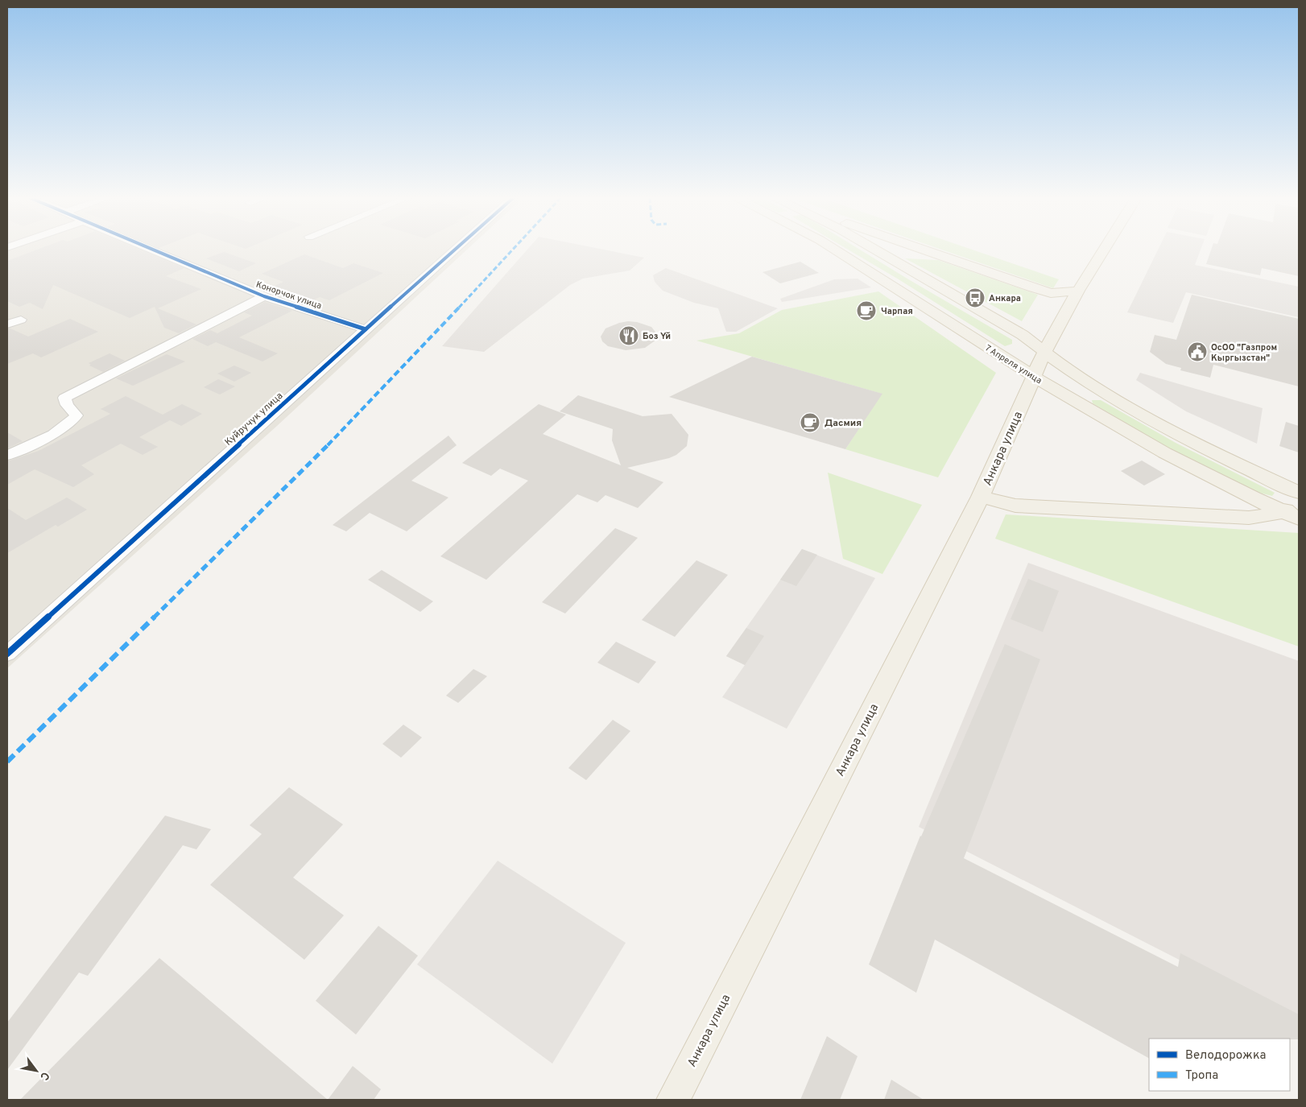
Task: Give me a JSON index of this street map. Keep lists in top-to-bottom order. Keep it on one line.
{"streets":{"main road":["7 Апреля улица","Анкара улица"],"street":["Конорчок улица","Куйручук улица"]},"crossings":[["Конорчок улица","Куйручук улица"],["7 Апреля улица","Анкара улица"]],"places":{"bus stop":["Анкара"],"cafe":["Чарпая","Дасмия"],"restaurant":["Боз Үй"],"public building":["ОсОО \"Газпром Кыргызстан\""]},"legend":["Велодорожка","Тропа"],"north":"bottom right"}
